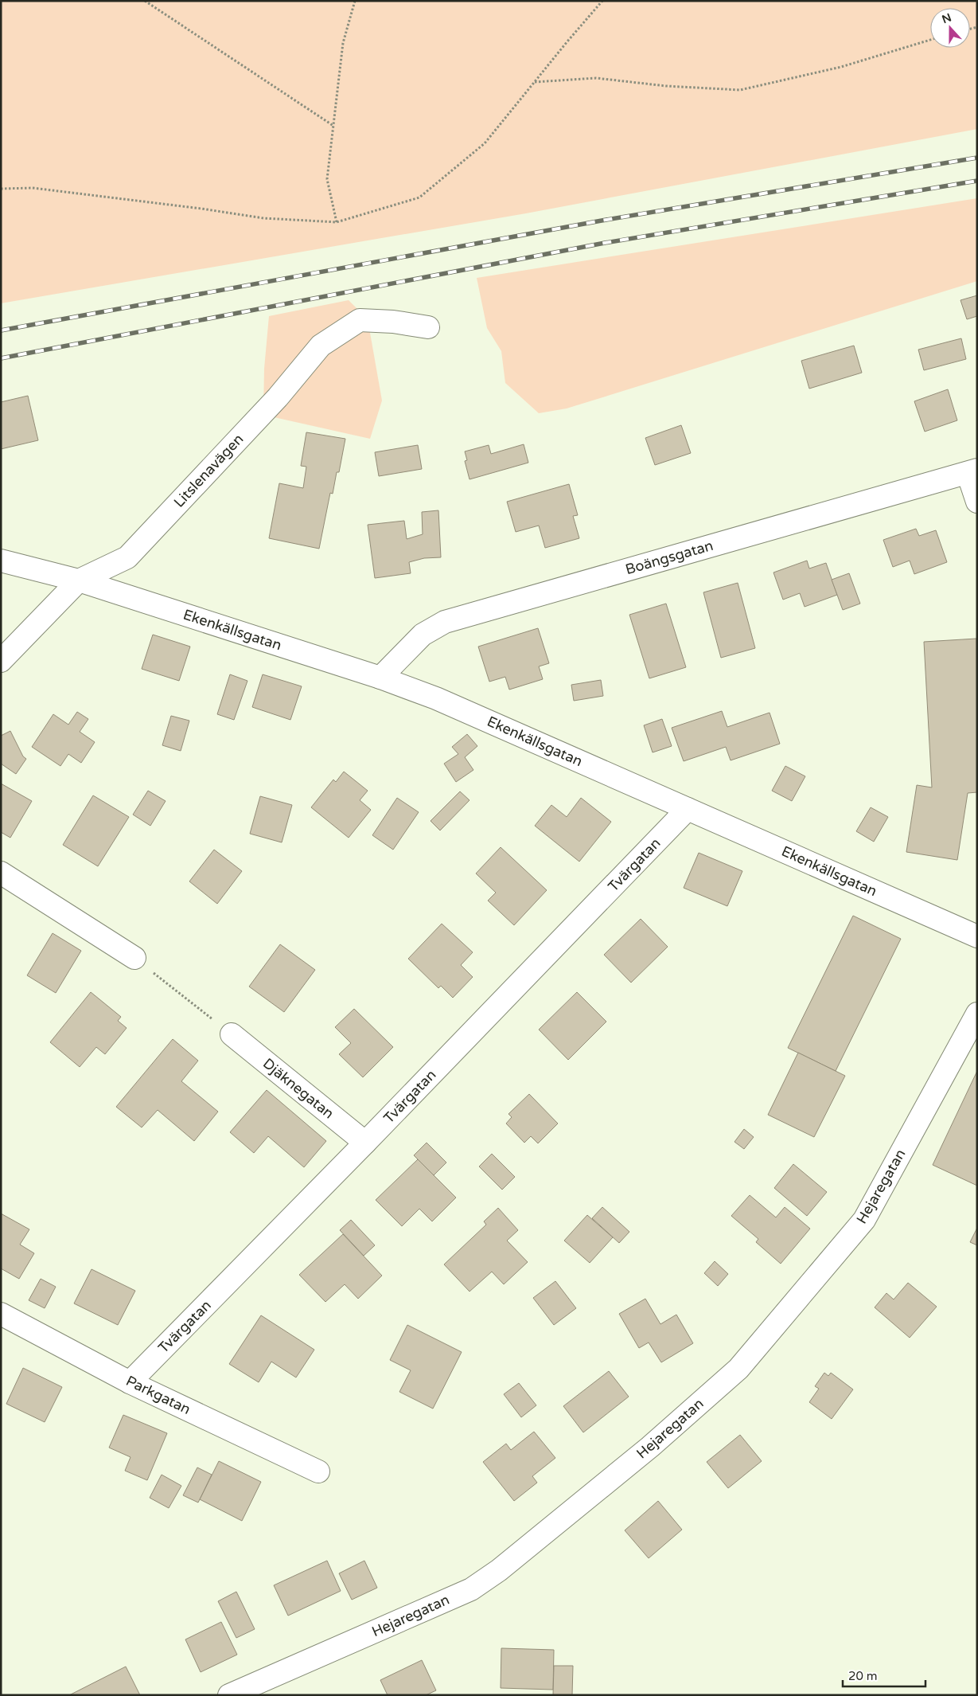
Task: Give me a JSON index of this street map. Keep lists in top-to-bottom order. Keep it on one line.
{"streets":{"street":["Litslenavägen","Boängsgatan","Ekenkällsgatan","Tvärgatan","Djäknegatan","Hejaregatan","Parkgatan"]},"crossings":[["Litslenavägen","Ekenkällsgatan"],["Boängsgatan","Ekenkällsgatan"],["Ekenkällsgatan","Tvärgatan"],["Tvärgatan","Djäknegatan"],["Tvärgatan","Parkgatan"]],"scale_bar":"20 m","north":"top"}
